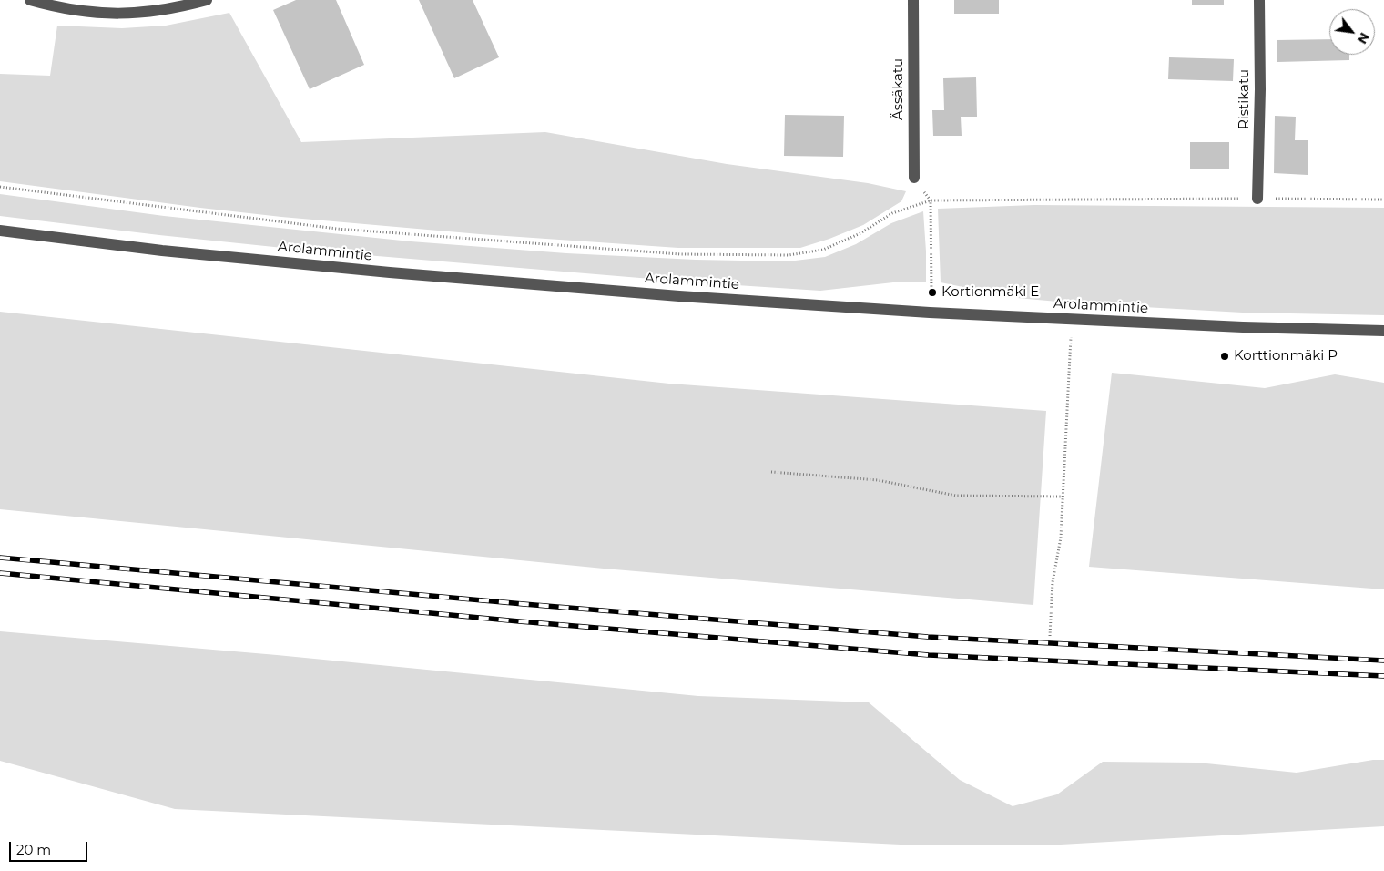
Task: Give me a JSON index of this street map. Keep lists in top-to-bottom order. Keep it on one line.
{"streets":{"street":["Ässäkatu","Ristikatu","Arolammintie"]},"places":["Kortionmäki E","Korttionmäki P"],"scale_bar":"20 m","north":"bottom right"}
